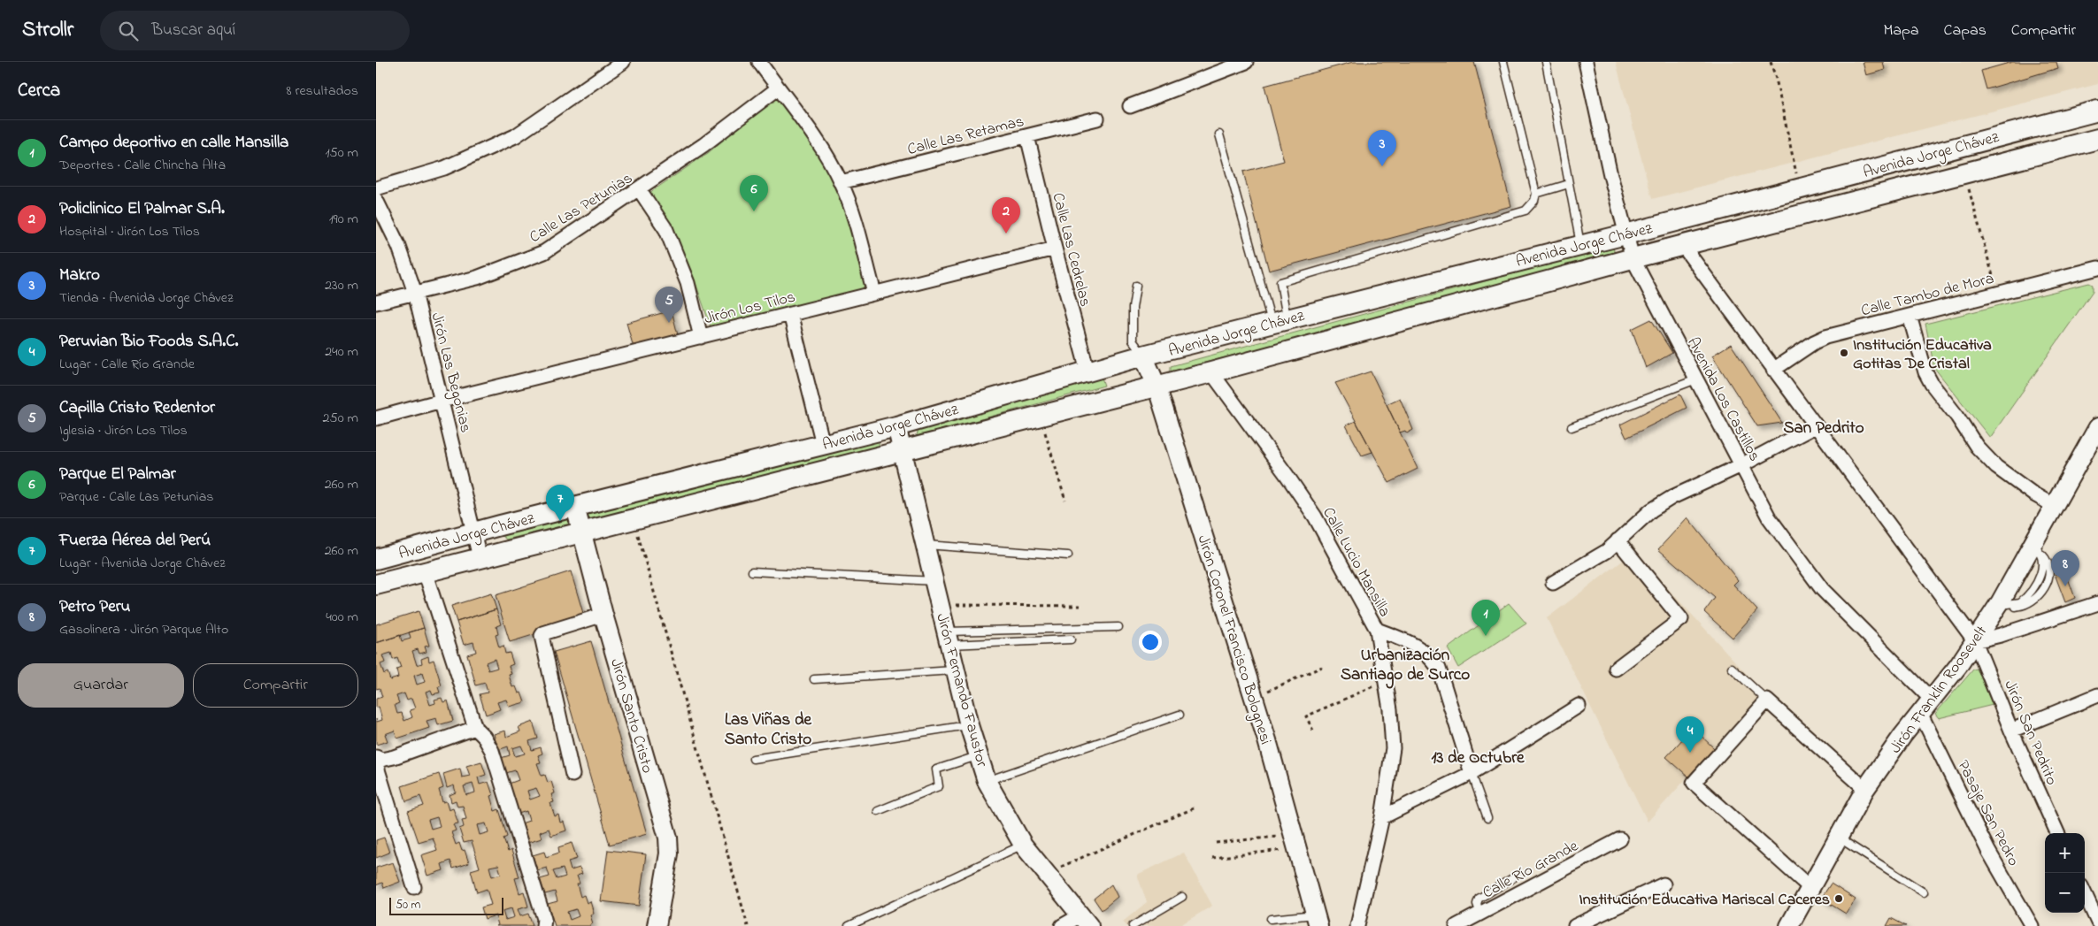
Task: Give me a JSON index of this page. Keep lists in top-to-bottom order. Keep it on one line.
{"streets":{"main road":["Avenida Jorge Chávez"],"street":["Calle Las Retamas","Calle Las Petunias","Calle Las Cedrelas","Calle Tambo de Mora","Jirón Los Tilos","Jirón Las Begonias","Avenida Los Castillos","Calle Lucio Mansilla","Jirón Coronel Francisco Bolognesi","Jirón Franklin Roosevelt","Jirón Fernando Faustor","Jirón Santo Cristo","Jirón San Pedrito","Pasaje San Pedro","Calle Río Grande"]},"crossings":[["Calle Las Retamas","Calle Las Cedrelas"],["Avenida Jorge Chávez","Calle Las Cedrelas"],["Avenida Jorge Chávez","Jirón Las Begonias"],["Avenida Jorge Chávez","Avenida Los Castillos"],["Avenida Jorge Chávez","Calle Lucio Mansilla"],["Avenida Jorge Chávez","Jirón Coronel Francisco Bolognesi"],["Avenida Jorge Chávez","Jirón Fernando Faustor"],["Avenida Jorge Chávez","Jirón Santo Cristo"],["Avenida Jorge Chávez","Jirón San Pedrito"],["Calle Las Petunias","Jirón Las Begonias"],["Calle Las Cedrelas","Jirón Los Tilos"],["Calle Tambo de Mora","Jirón San Pedrito"],["Jirón Los Tilos","Jirón Las Begonias"],["Avenida Los Castillos","Jirón Franklin Roosevelt"],["Jirón Franklin Roosevelt","Jirón San Pedrito"],["Jirón Franklin Roosevelt","Pasaje San Pedro"]],"districts":["San Pedrito","Urbanización Santiago de Surco","Las Viñas de Santo Cristo","13 de Octubre"],"places":["Institución Educativa Gotitas De Cristal","Institución Educativa Mariscal Caceres"],"scale_bar":"50 m","page":{"header":"Strollr","search":"Buscar aquí","nav":["Mapa","Capas","Compartir"],"heading":["Cerca","8 resultados"],"list":[{"mark":"1","name":"Campo deportivo en calle Mansilla","note":"Deportes · Calle Chincha Alta","value":"150 m"},{"mark":"2","name":"Policlinico El Palmar S.A.","note":"Hospital · Jirón Los Tilos","value":"190 m"},{"mark":"3","name":"Makro","note":"Tienda · Avenida Jorge Chávez","value":"230 m"},{"mark":"4","name":"Peruvian Bio Foods S.A.C.","note":"Lugar · Calle Río Grande","value":"240 m"},{"mark":"5","name":"Capilla Cristo Redentor","note":"Iglesia · Jirón Los Tilos","value":"250 m"},{"mark":"6","name":"Parque El Palmar","note":"Parque · Calle Las Petunias","value":"260 m"},{"mark":"7","name":"Fuerza Aérea del Perú","note":"Lugar · Avenida Jorge Chávez","value":"260 m"},{"mark":"8","name":"Petro Peru","note":"Gasolinera · Jirón Parque Alto","value":"400 m"}],"pins":["3","6","2","5","7","8","1","4"],"buttons":["Guardar","Compartir"],"map_buttons":["+","−"],"scale":"50 m"}}
